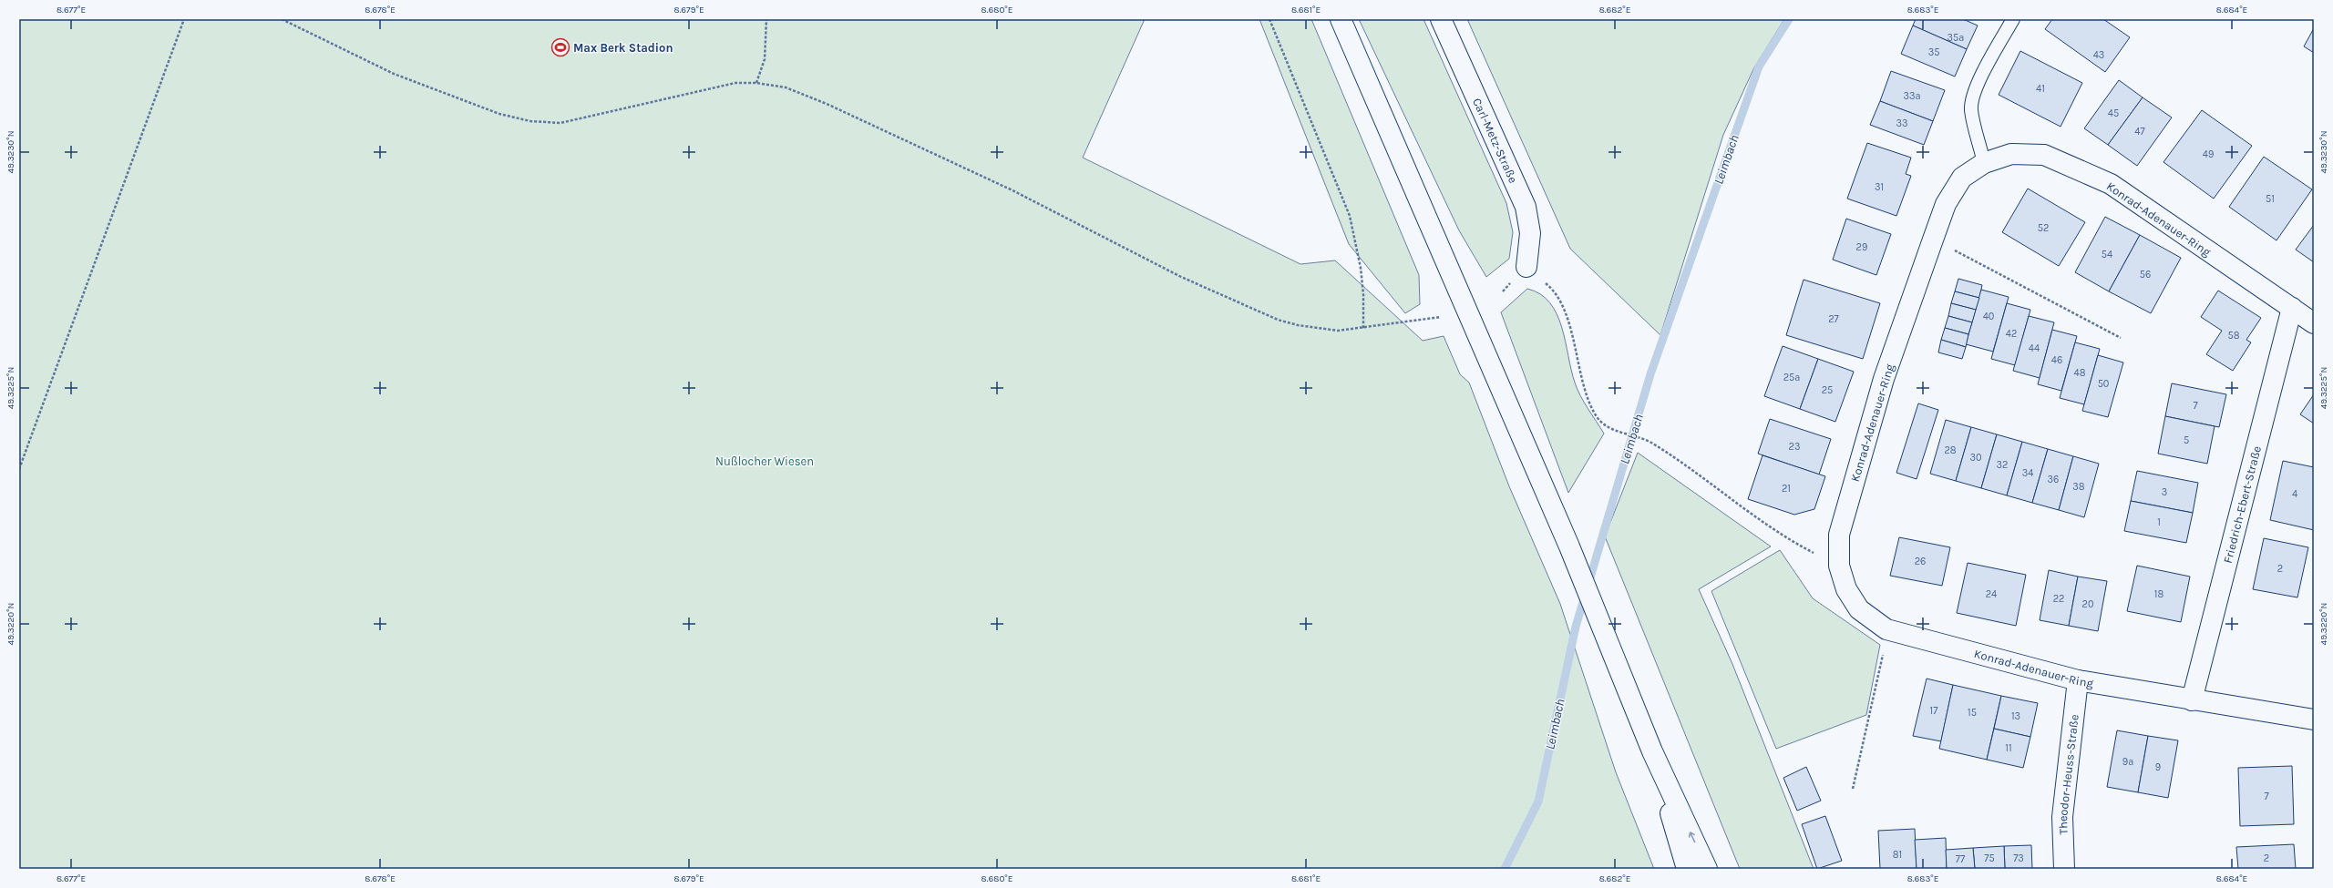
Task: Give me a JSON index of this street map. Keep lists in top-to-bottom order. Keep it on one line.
{"streets":{"main road":["Carl-Metz-Straße","Konrad-Adenauer-Ring","Friedrich-Ebert-Straße","Theodor-Heuss-Straße"]},"crossings":[["Konrad-Adenauer-Ring","Friedrich-Ebert-Straße"],["Konrad-Adenauer-Ring","Theodor-Heuss-Straße"]],"water":["Leimbach"],"parks":["Nußlocher Wiesen"],"places":{"sports":["Max Berk Stadion"]},"house_numbers":["35a","35","43","41","33a","45","33","47","49","31","51","52","29","54","56","40","27","42","58","44","46","48","25a","50","25","7","5","23","28","30","32","34","36","38","21","3","4","1","26","2","24","18","22","20","17","15","13","11","9a","9","7","81","75","73","2","77"],"coordinates":["8.677°E","8.678°E","8.679°E","8.680°E","8.681°E","8.682°E","8.683°E","8.684°E","49.3230°N","49.3225°N","49.3220°N"]}
